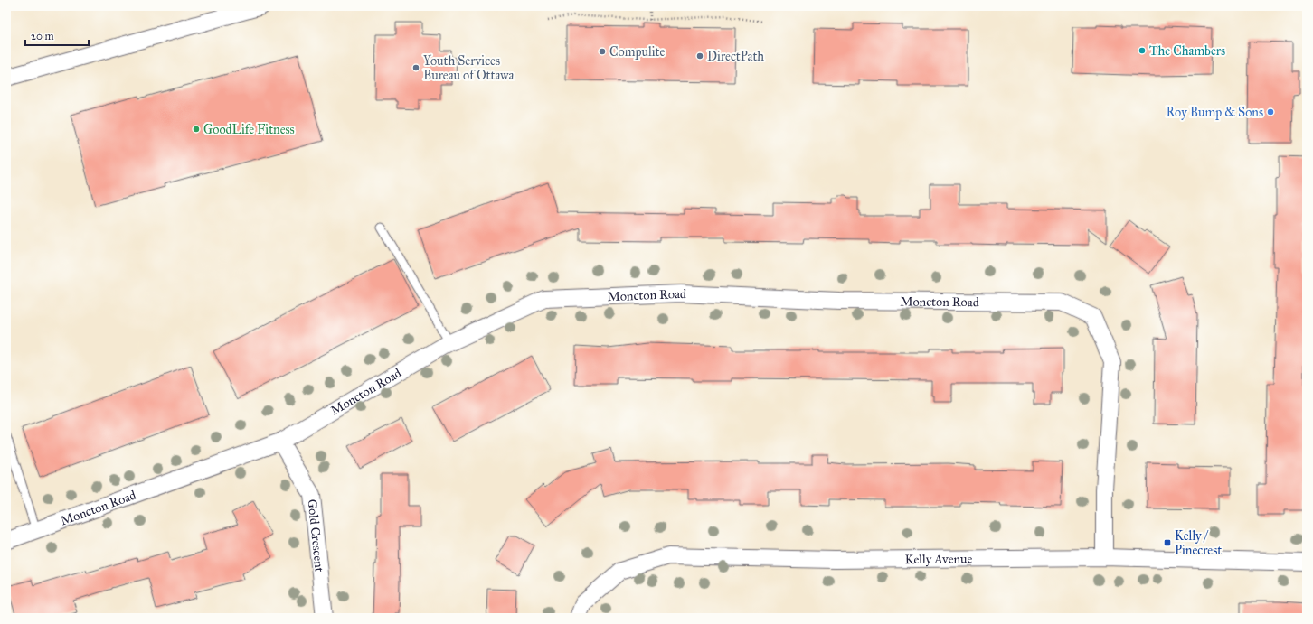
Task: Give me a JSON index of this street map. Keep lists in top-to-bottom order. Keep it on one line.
{"streets":{"street":["Moncton Road","Gold Crescent","Kelly Avenue"]},"crossings":[["Moncton Road","Gold Crescent"],["Moncton Road","Kelly Avenue"]],"places":{"other":["The Chambers","Compulite","DirectPath","Youth Services Bureau of Ottawa","Roy Bump & Sons","GoodLife Fitness"],"transit":["Kelly / Pinecrest"]},"scale_bar":"20 m"}
